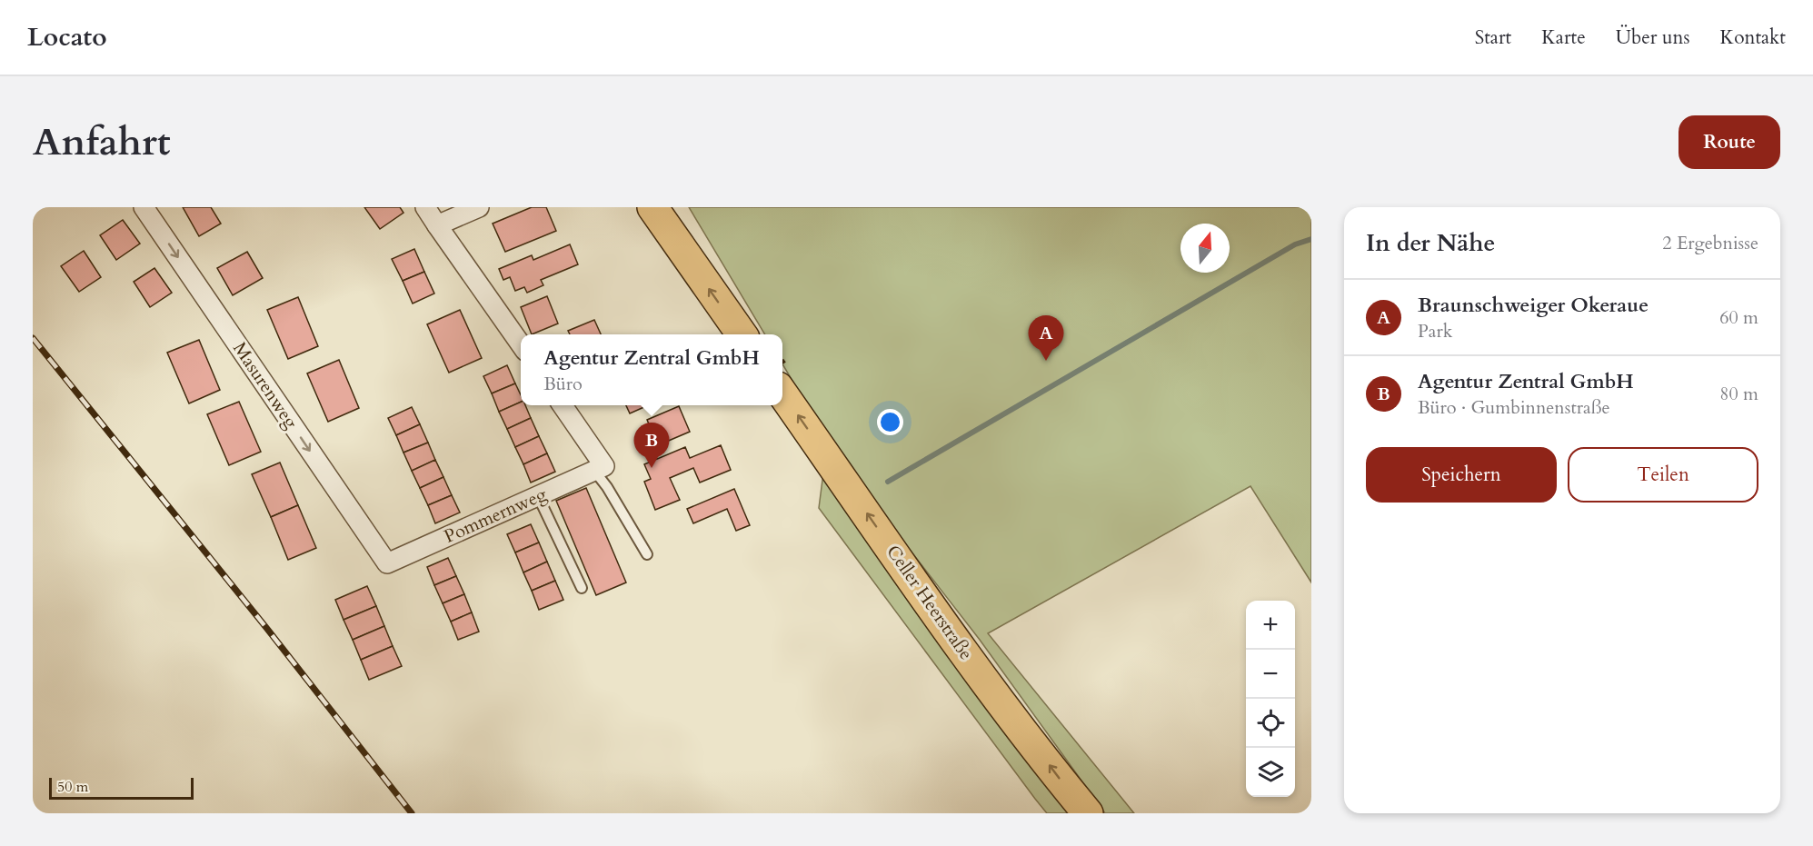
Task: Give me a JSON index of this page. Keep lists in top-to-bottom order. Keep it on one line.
{"streets":{"main road":["Celler Heerstraße"],"street":["Masurenweg","Pommernweg"]},"crossings":[["Masurenweg","Pommernweg"]],"one_way":["Masurenweg","Celler Heerstraße"],"scale_bar":"50 m","north":"top","page":{"header":"Locato","nav":["Start","Karte","Über uns","Kontakt"],"buttons":["Route",["Speichern","Teilen"]],"title":"Anfahrt","heading":["In der Nähe","2 Ergebnisse"],"list":[{"mark":"A","name":"Braunschweiger Okeraue","note":"Park","value":"60 m"},{"mark":"B","name":"Agentur Zentral GmbH","note":"Büro · Gumbinnenstraße","value":"80 m"}],"pins":["A","B"],"popup":["Agentur Zentral GmbH","Büro"],"map_buttons":["+","−"],"scale":"50 m"}}
